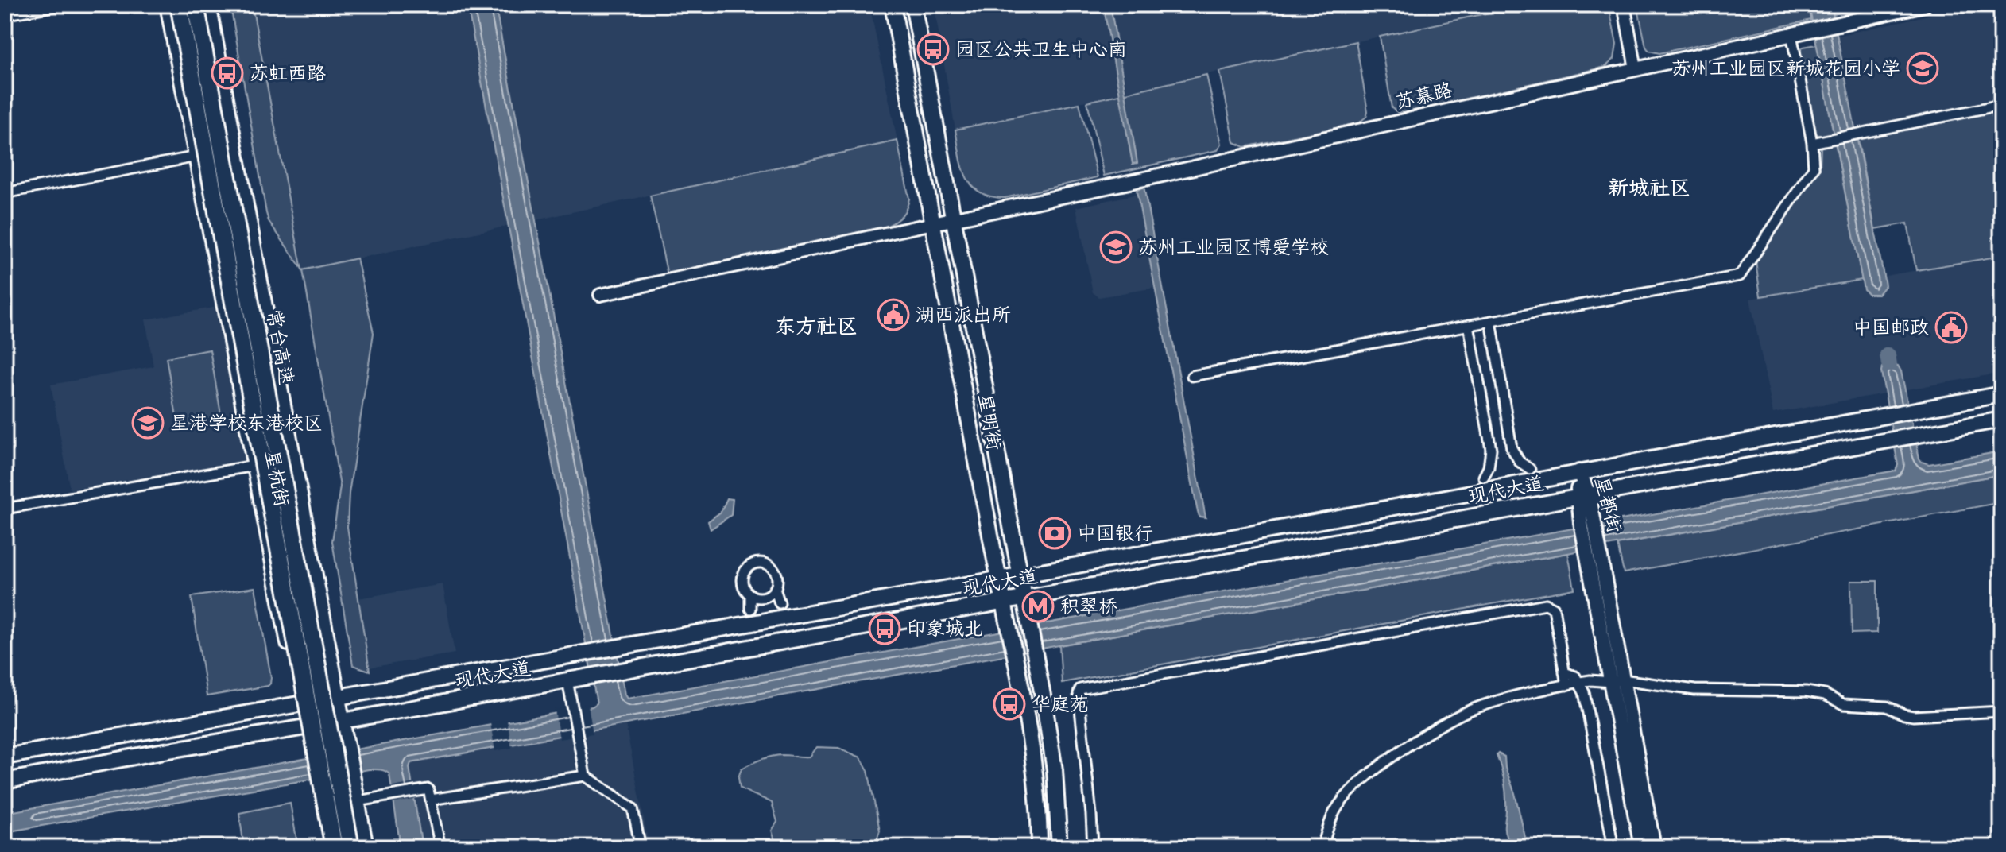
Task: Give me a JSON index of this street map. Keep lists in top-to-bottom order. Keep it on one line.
{"streets":{"highway":["常台高速"],"main road":["苏慕路","星明街","星杭街","现代大道","星都街"]},"crossings":[["苏慕路","星明街"],["常台高速","星杭街"],["星明街","现代大道"],["星杭街","现代大道"],["现代大道","星都街"]],"districts":["新城社区","东方社区"],"places":{"bus stop":["园区公共卫生中心南","苏虹西路","印象城北","华庭苑"],"school or university":["苏州工业园区新城花园小学","苏州工业园区博爱学校","星港学校东港校区"],"public building":["湖西派出所","中国邮政"],"bank":["中国银行"],"metro station":["积翠桥"]}}
